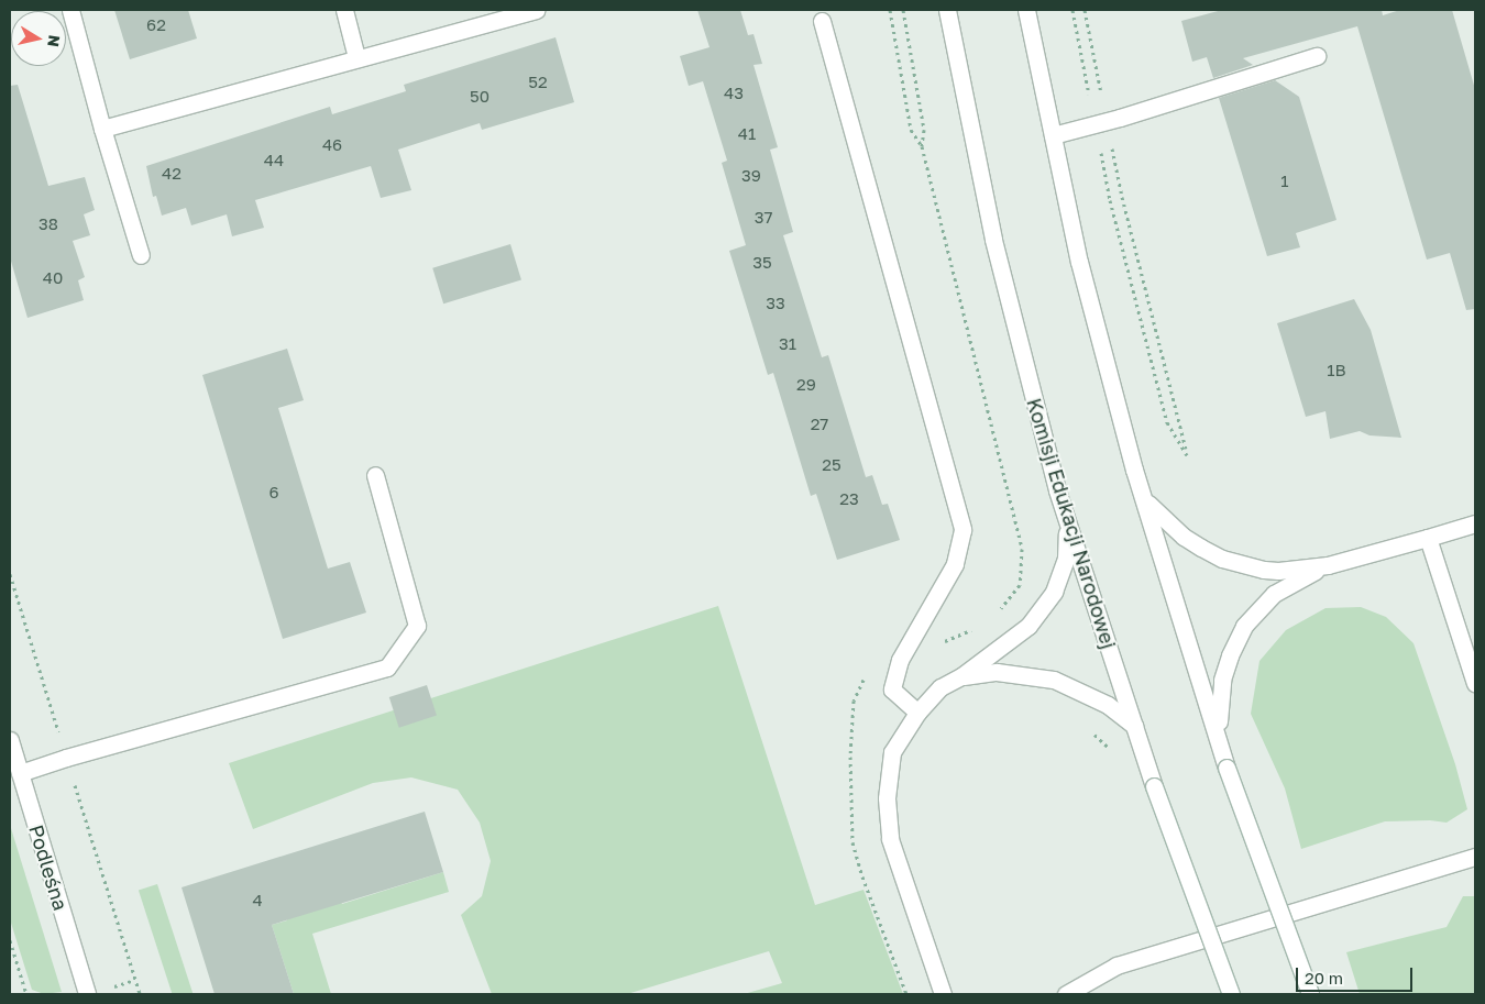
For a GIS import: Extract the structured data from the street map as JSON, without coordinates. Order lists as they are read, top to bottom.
{
  "streets": {
    "main road": ["Komisji Edukacji Narodowej", "Podleśna"]
  },
  "house_numbers": [
    "62",
    "52",
    "43",
    "50",
    "41",
    "46",
    "44",
    "42",
    "39",
    "1",
    "37",
    "38",
    "35",
    "40",
    "33",
    "31",
    "1B",
    "29",
    "27",
    "25",
    "6",
    "23",
    "4"
  ],
  "scale_bar": "20 m",
  "north": "right"
}
